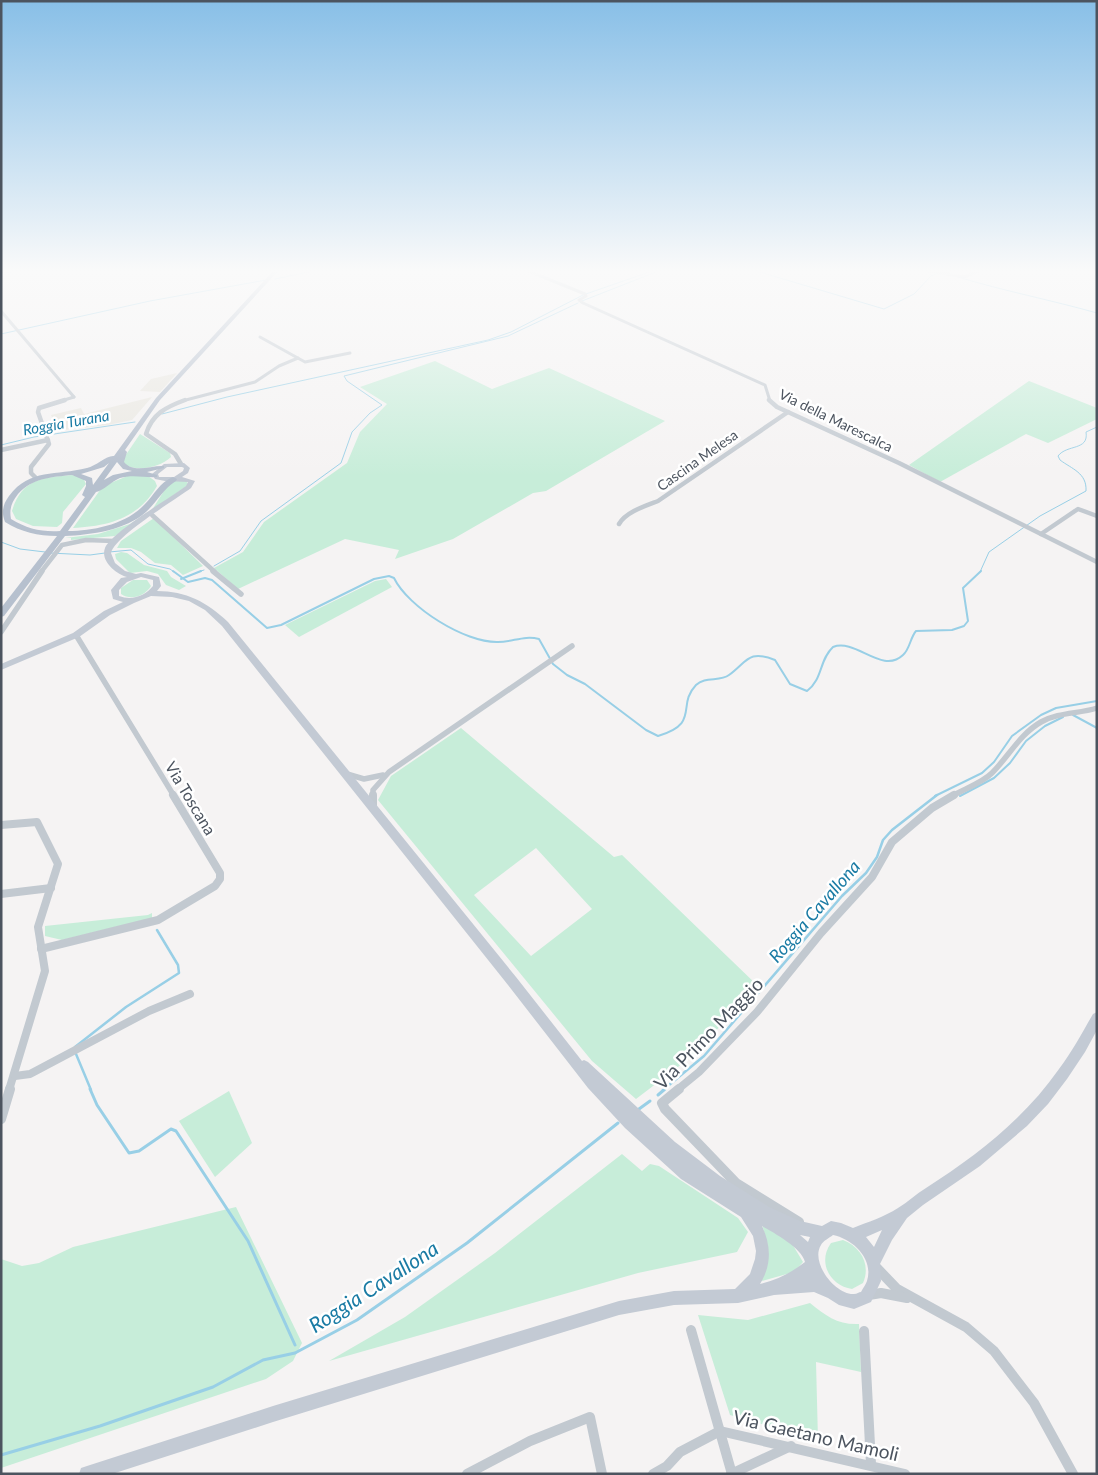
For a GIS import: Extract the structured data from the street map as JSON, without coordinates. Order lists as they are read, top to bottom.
{
  "streets": {
    "street": [
      "Via della Marescalca",
      "Cascina Melesa",
      "Via Toscana",
      "Via Primo Maggio",
      "Via Gaetano Mamoli"
    ]
  },
  "crossings": [
    ["Via della Marescalca", "Cascina Melesa"]
  ],
  "water": ["Roggia Turana", "Roggia Cavallona"]
}
